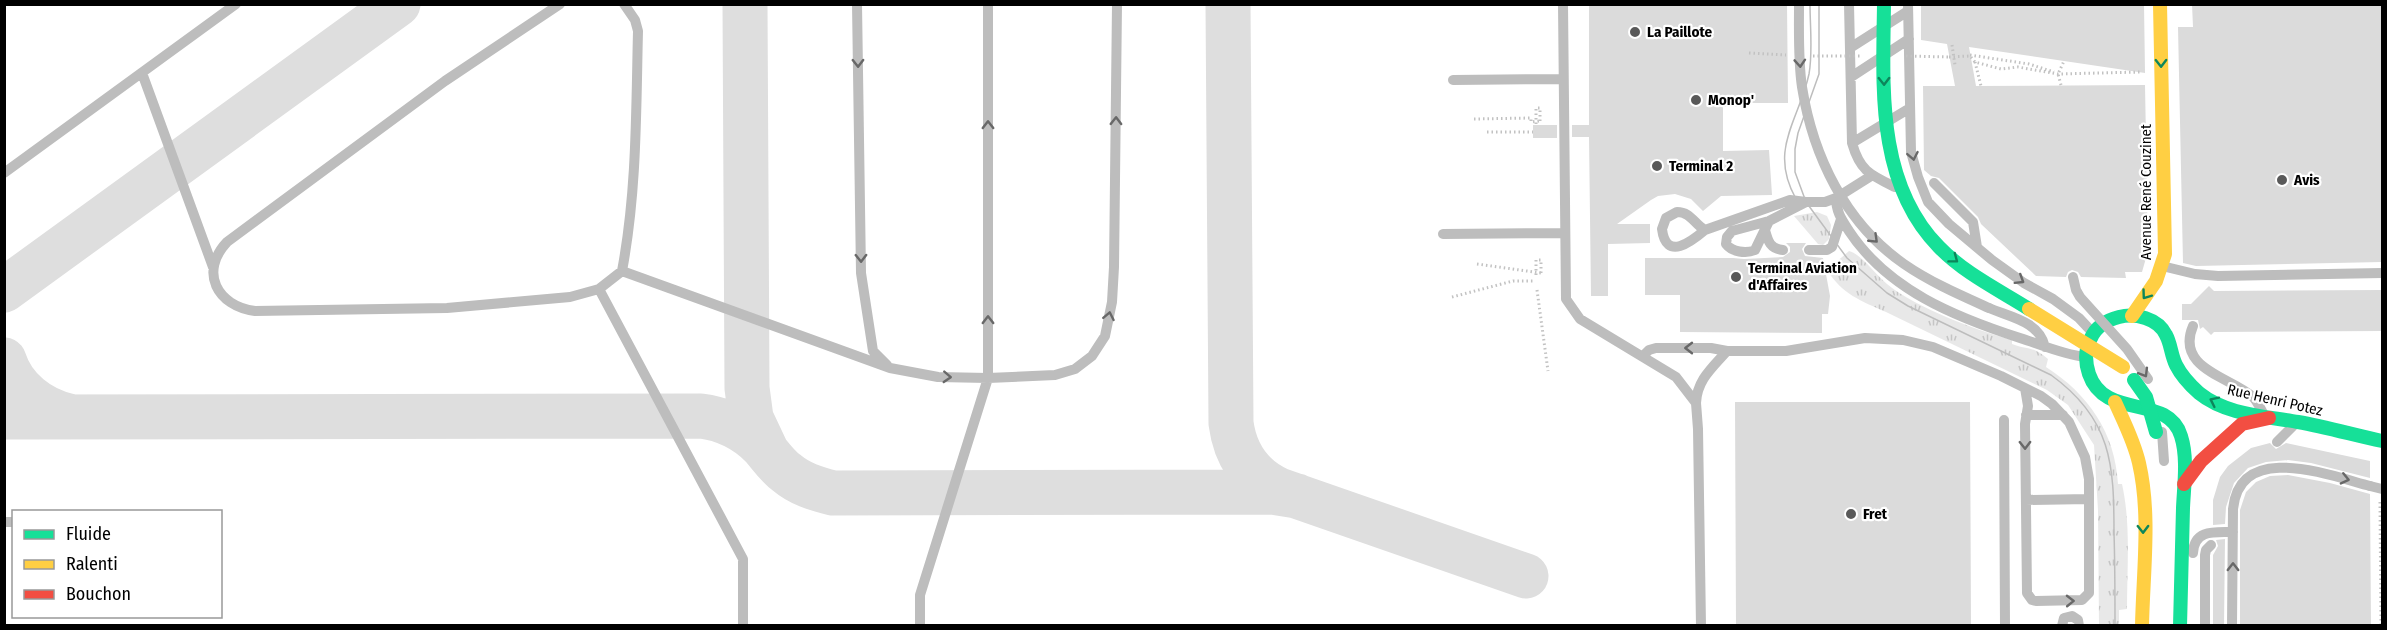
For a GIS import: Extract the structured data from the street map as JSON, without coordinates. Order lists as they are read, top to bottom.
{
  "streets": {
    "street": ["Avenue René Couzinet", "Rue Henri Potez"]
  },
  "crossings": [
    ["Avenue René Couzinet", "Rue Henri Potez"]
  ],
  "one_way": ["Avenue René Couzinet", "Rue Henri Potez"],
  "places": [
    "La Paillote",
    "Monop'",
    "Terminal 2",
    "Avis",
    "Terminal Aviation d'Affaires",
    "Fret"
  ],
  "legend": ["Fluide", "Ralenti", "Bouchon"]
}
